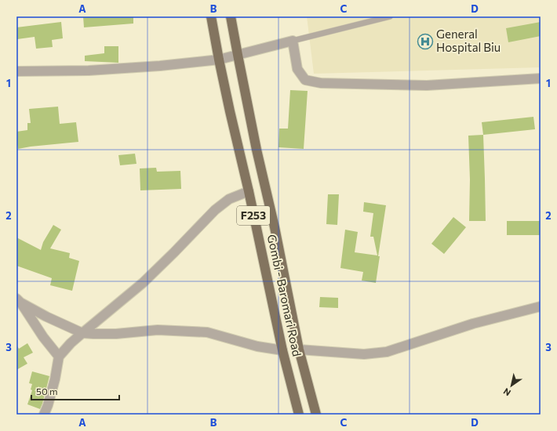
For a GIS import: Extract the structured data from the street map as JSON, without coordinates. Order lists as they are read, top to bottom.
{
  "streets": {
    "main road": ["F253", "Gombi - Baromari Road"]
  },
  "places": {
    "hospital": ["General Hospital Biu"]
  },
  "scale_bar": "50 m",
  "north": "bottom left",
  "grid": {
    "columns": [
      "A",
      "B",
      "C",
      "D"
    ],
    "rows": ["1", "2", "3"]
  }
}
